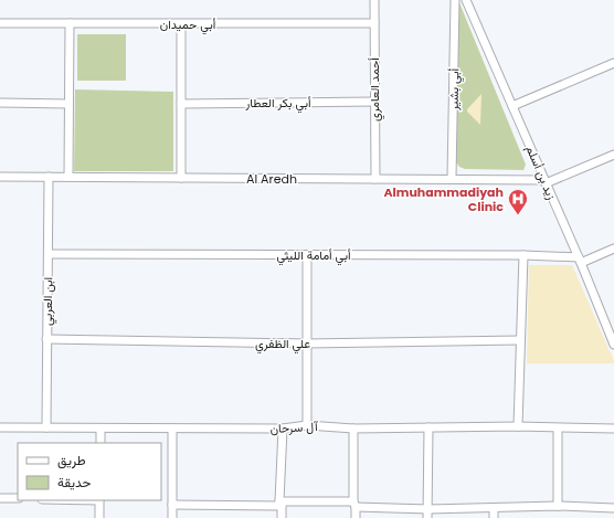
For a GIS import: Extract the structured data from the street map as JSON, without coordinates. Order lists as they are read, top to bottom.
{
  "streets": {
    "street": [
      "أبي حميدان",
      "أحمد العامري",
      "أبي بشير",
      "أبي بكر العطار",
      "زيد بن أسلم",
      "Al Aredh",
      "أبي أمامة الليثي",
      "ابن العربي",
      "علي الظفري",
      "آل سرحان"
    ]
  },
  "crossings": [
    ["أبي حميدان", "أحمد العامري"],
    ["أحمد العامري", "أبي بكر العطار"],
    ["أحمد العامري", "Al Aredh"],
    ["أبي بشير", "Al Aredh"],
    ["زيد بن أسلم", "Al Aredh"],
    ["زيد بن أسلم", "أبي أمامة الليثي"],
    ["Al Aredh", "ابن العربي"],
    ["أبي أمامة الليثي", "ابن العربي"],
    ["ابن العربي", "علي الظفري"],
    ["ابن العربي", "آل سرحان"]
  ],
  "places": {
    "hospital": ["Almuhammadiyah Clinic"]
  },
  "legend": ["طريق", "حديقة"]
}
